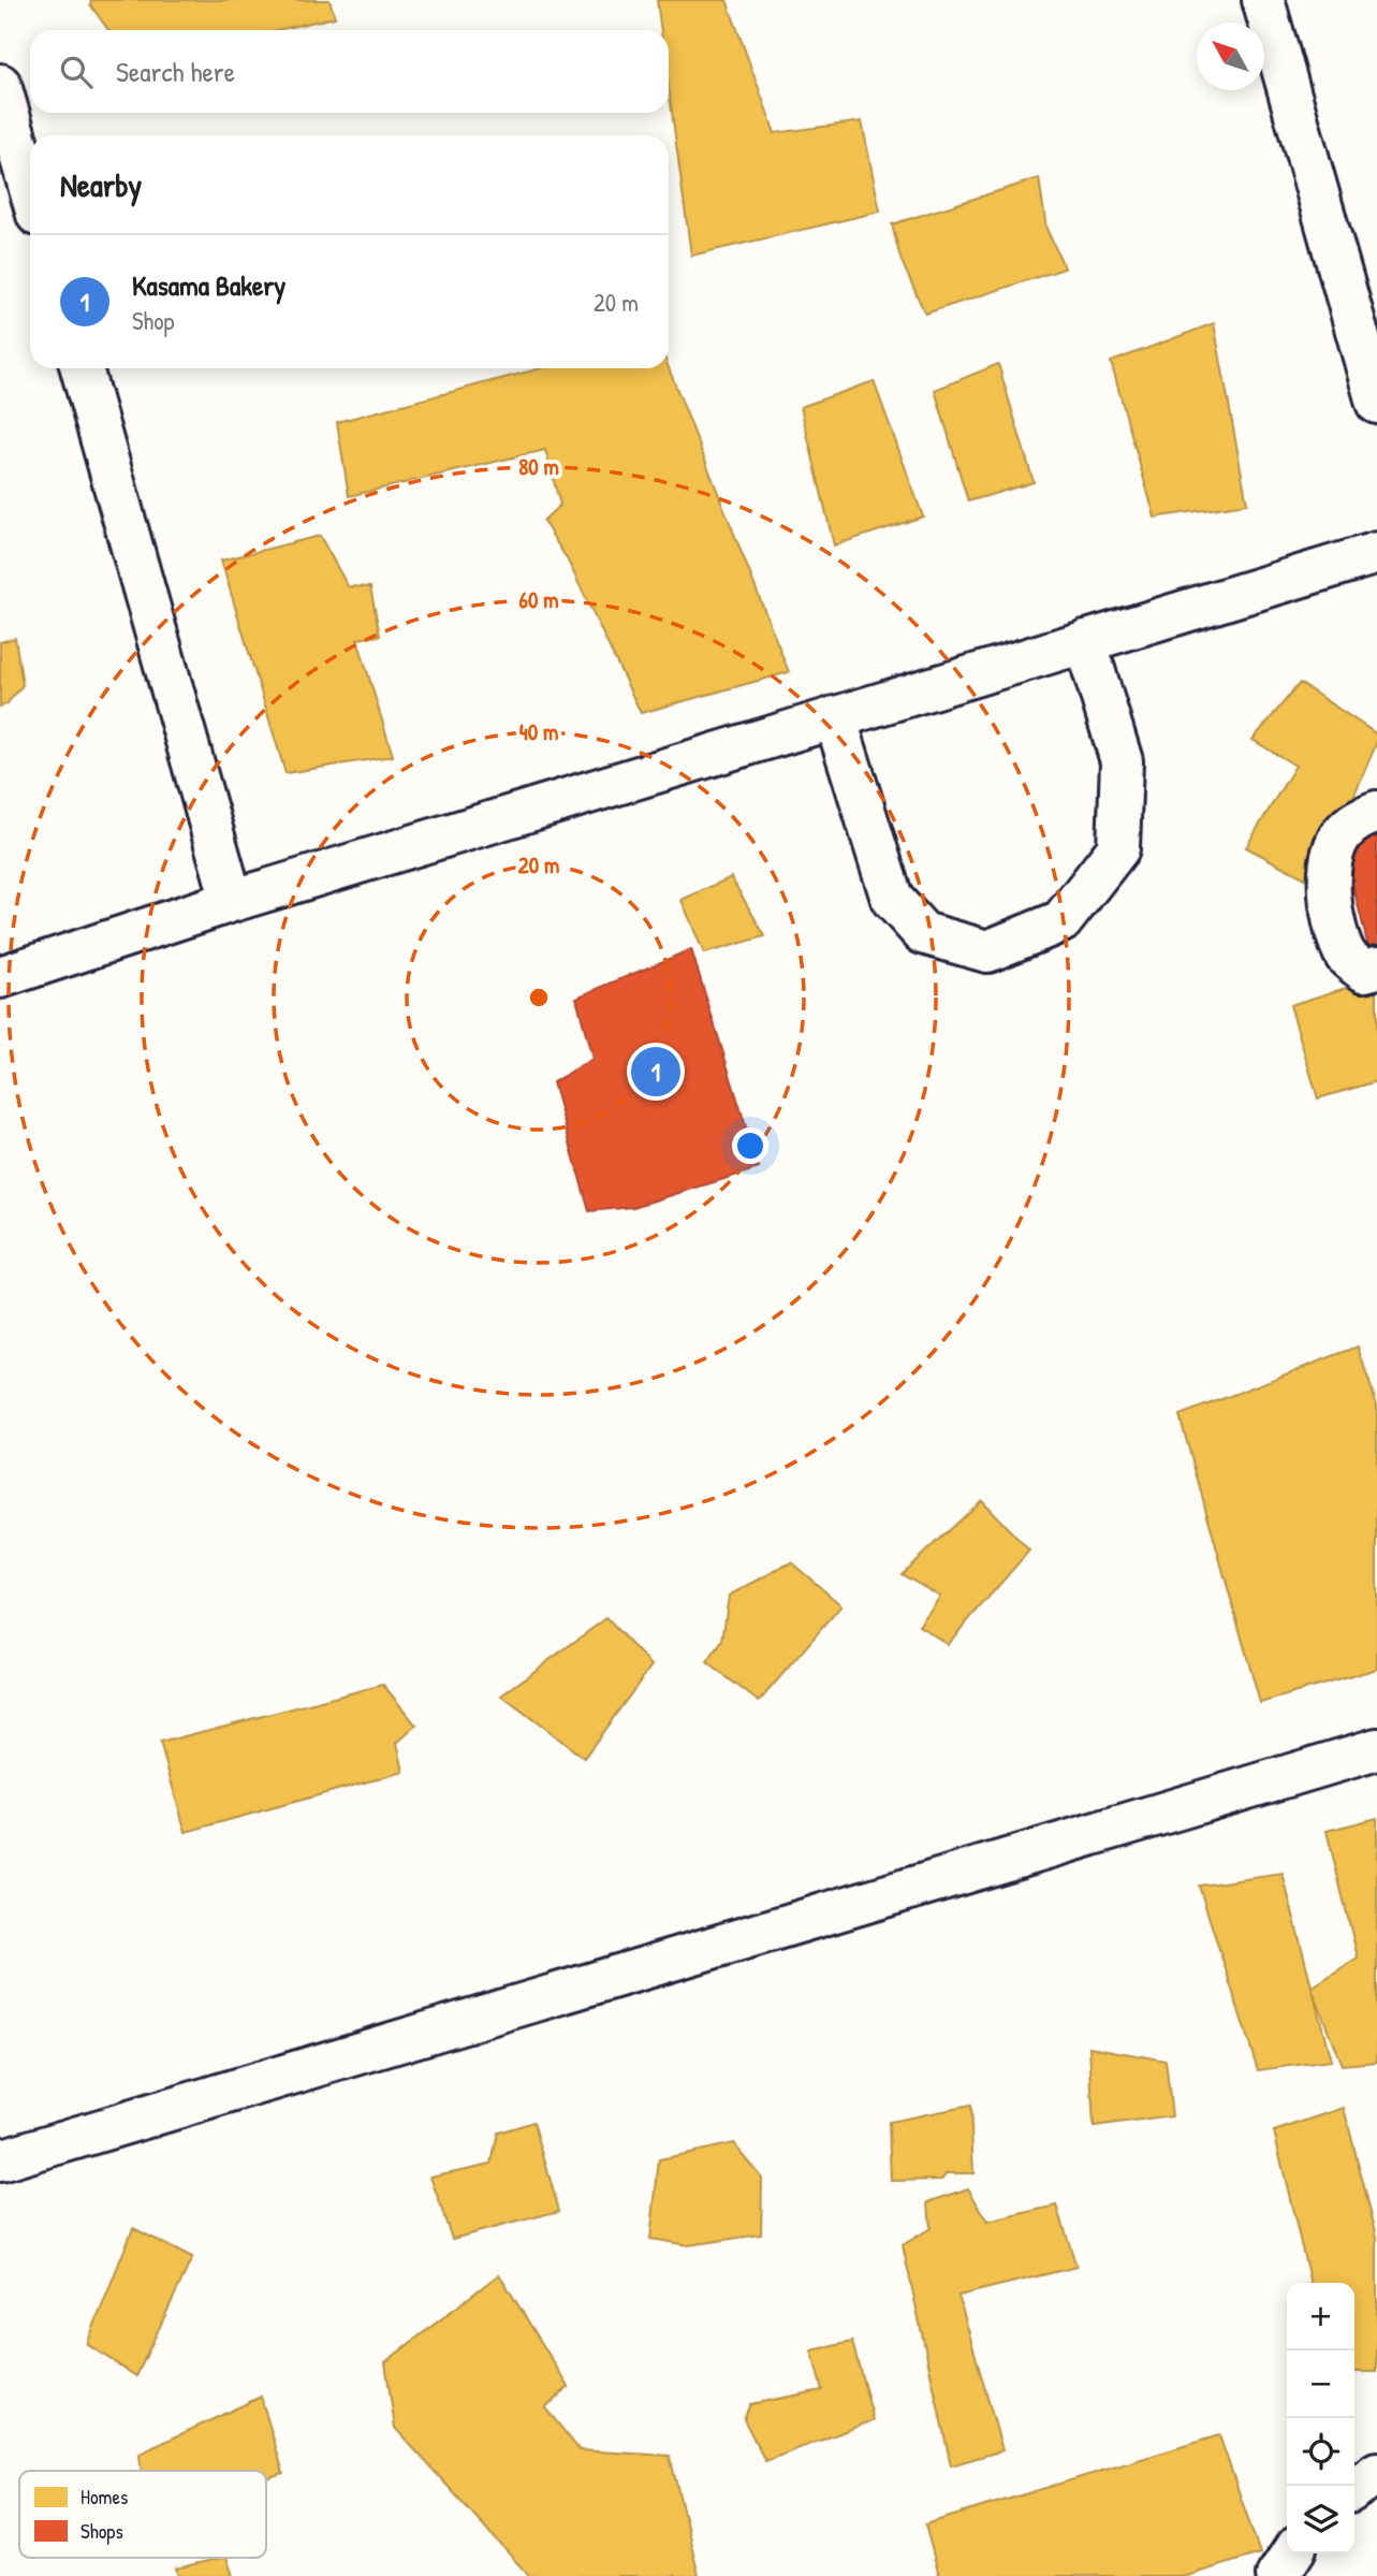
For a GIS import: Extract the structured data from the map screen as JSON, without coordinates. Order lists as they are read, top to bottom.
{
  "legend": ["Homes", "Shops"],
  "north": "top left",
  "page": {
    "search": "Search here",
    "heading": "Nearby",
    "list": [
      {
        "mark": "1",
        "name": "Kasama Bakery",
        "note": "Shop",
        "value": "20 m"
      }
    ],
    "pins": "1",
    "map_buttons": ["+", "−"]
  },
  "rings": [
    "80 m",
    "60 m",
    "40 m",
    "20 m"
  ]
}
